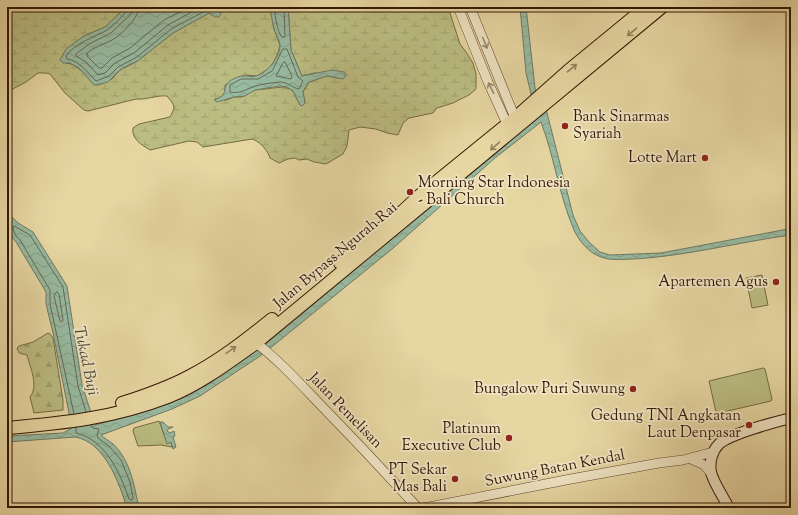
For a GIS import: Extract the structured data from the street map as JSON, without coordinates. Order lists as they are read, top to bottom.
{
  "streets": {
    "highway": ["Jalan Bypass Ngurah Rai"],
    "street": ["Jalan Pemelisan", "Suwung Batan Kendal"]
  },
  "crossings": [
    ["Jalan Bypass Ngurah Rai", "Jalan Pemelisan"]
  ],
  "water": ["Tukad Buji"],
  "places": [
    "Bank Sinarmas Syariah",
    "Lotte Mart",
    "Morning Star Indonesia - Bali Church",
    "Apartemen Agus",
    "Bungalow Puri Suwung",
    "Gedung TNI Angkatan Laut Denpasar",
    "Platinum Executive Club",
    "PT Sekar Mas Bali"
  ]
}
